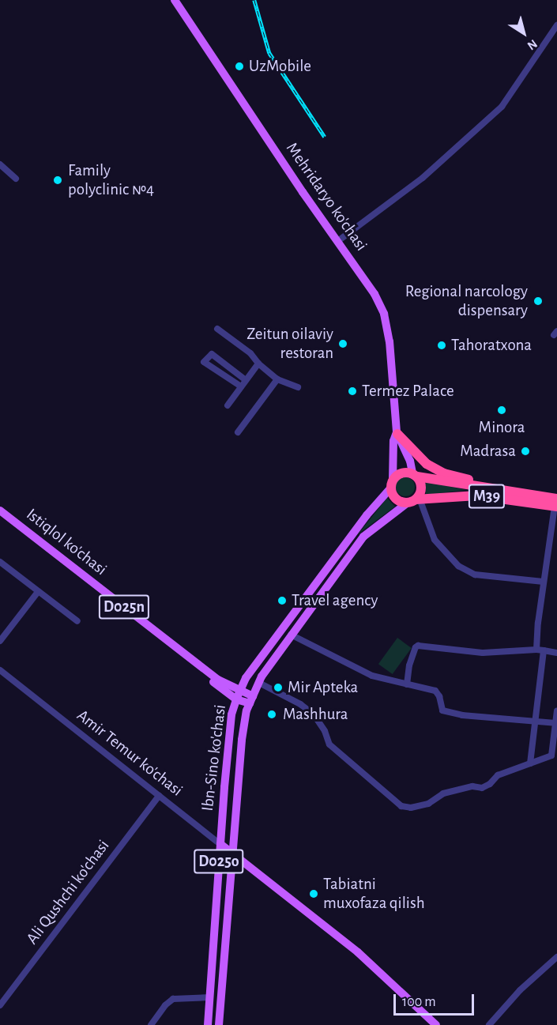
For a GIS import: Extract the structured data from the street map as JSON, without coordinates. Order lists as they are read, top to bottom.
{
  "streets": {
    "highway": ["M39"],
    "main road": [
      "Мehridaryo ko'chasi",
      "Istiqlol ko'chasi",
      "D025n",
      "Amir Temur ko'chasi",
      "Ibn-Sino ko'chasi",
      "D025o"
    ],
    "street": ["Ali Qushchi ko'chasi"]
  },
  "crossings": [
    ["M39", "Ibn-Sino ko'chasi"],
    ["Istiqlol ko'chasi", "Ibn-Sino ko'chasi"],
    ["Amir Temur ko'chasi", "Ibn-Sino ko'chasi"],
    ["Amir Temur ko'chasi", "Ali Qushchi ko'chasi"]
  ],
  "places": [
    "UzMobile",
    "Family polyclinic №4",
    "Regional narcology dispensary",
    "Zeitun oilaviy restoran",
    "Tahoratxona",
    "Termez Palace",
    "Minora",
    "Madrasa",
    "Travel agency",
    "Mir Apteka",
    "Mashhura",
    "Tabiatni muxofaza qilish"
  ],
  "scale_bar": "100 m",
  "north": "bottom right"
}
